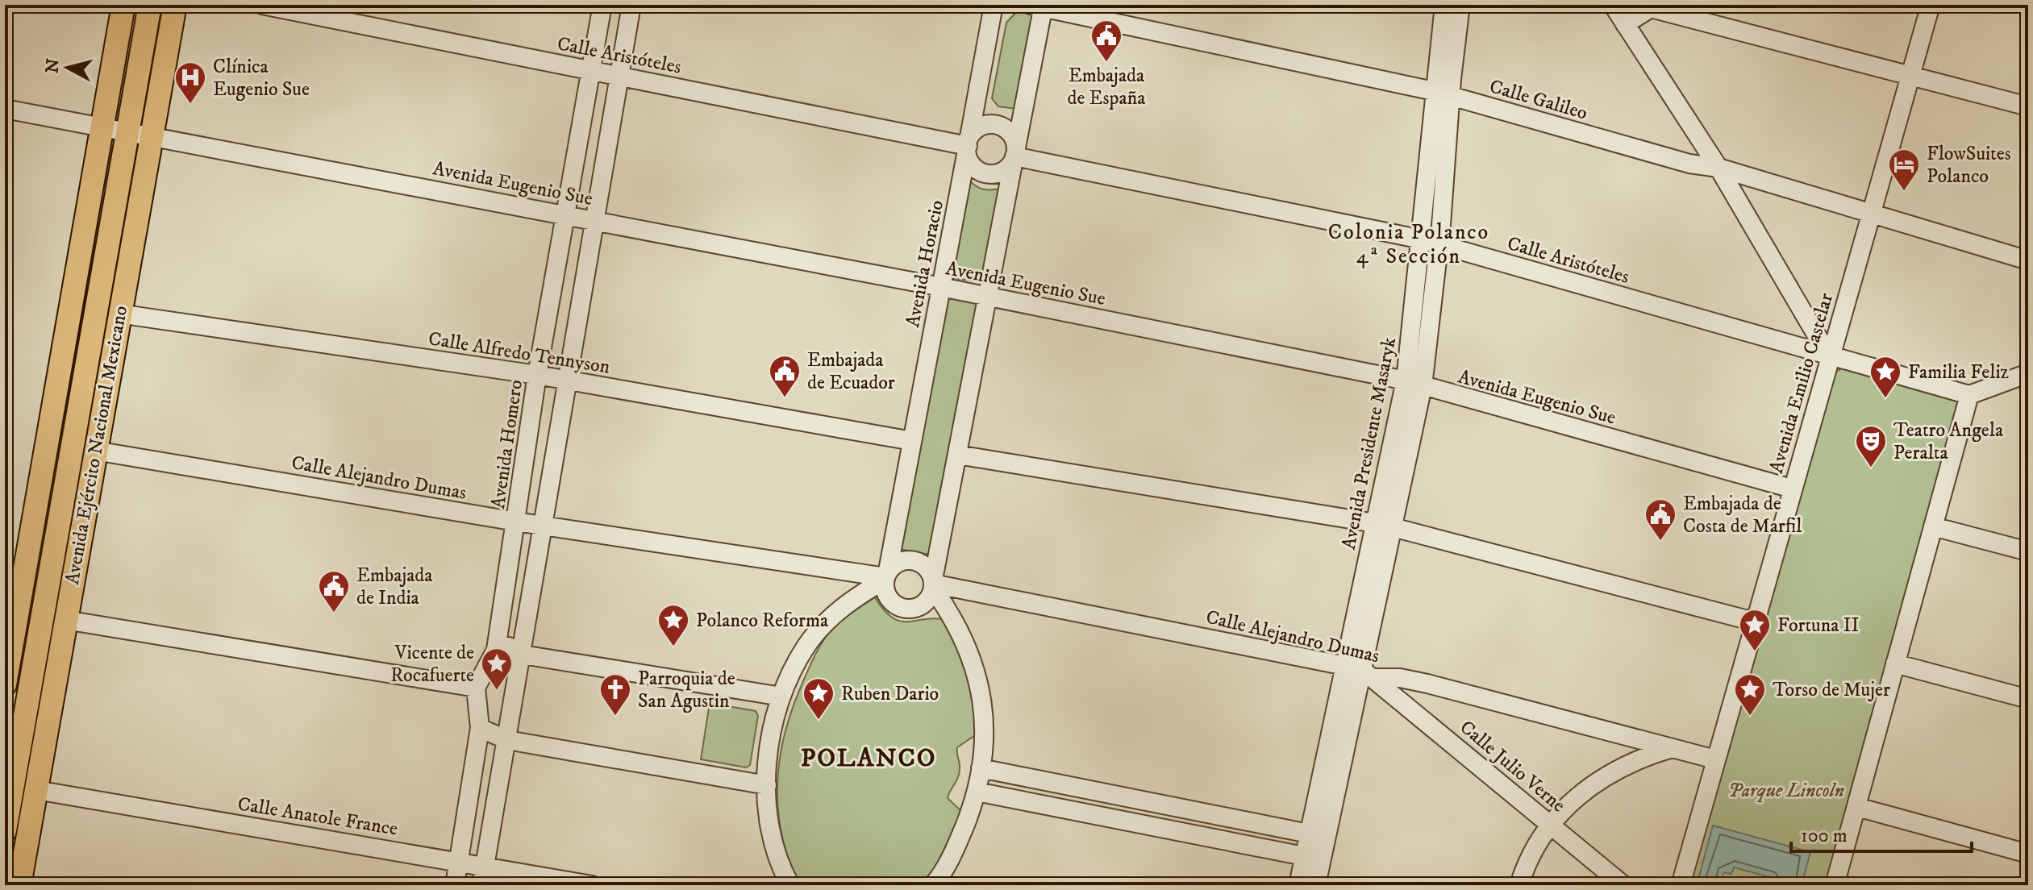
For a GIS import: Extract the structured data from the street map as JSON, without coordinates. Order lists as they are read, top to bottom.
{
  "streets": {
    "main road": ["Avenida Ejército Nacional Mexicano"],
    "street": [
      "Calle Aristóteles",
      "Calle Galileo",
      "Avenida Eugenio Sue",
      "Avenida Horacio",
      "Calle Alfredo Tennyson",
      "Avenida Emilio Castelar",
      "Avenida Presidente Masaryk",
      "Avenida Homero",
      "Calle Alejandro Dumas",
      "Calle Julio Verne",
      "Calle Anatole France"
    ]
  },
  "crossings": [
    ["Calle Aristóteles", "Avenida Horacio"],
    ["Calle Aristóteles", "Avenida Emilio Castelar"],
    ["Calle Aristóteles", "Avenida Presidente Masaryk"],
    ["Calle Aristóteles", "Avenida Homero"],
    ["Calle Galileo", "Avenida Emilio Castelar"],
    ["Calle Galileo", "Avenida Presidente Masaryk"],
    ["Avenida Eugenio Sue", "Avenida Horacio"],
    ["Avenida Eugenio Sue", "Avenida Emilio Castelar"],
    ["Avenida Eugenio Sue", "Avenida Presidente Masaryk"],
    ["Avenida Eugenio Sue", "Avenida Homero"],
    ["Avenida Eugenio Sue", "Avenida Ejército Nacional Mexicano"],
    ["Avenida Horacio", "Calle Alfredo Tennyson"],
    ["Avenida Horacio", "Calle Alejandro Dumas"],
    ["Calle Alfredo Tennyson", "Avenida Homero"],
    ["Calle Alfredo Tennyson", "Avenida Ejército Nacional Mexicano"],
    ["Avenida Emilio Castelar", "Calle Alejandro Dumas"],
    ["Avenida Presidente Masaryk", "Calle Alejandro Dumas"],
    ["Avenida Presidente Masaryk", "Calle Julio Verne"],
    ["Avenida Homero", "Calle Alejandro Dumas"],
    ["Avenida Ejército Nacional Mexicano", "Calle Alejandro Dumas"],
    ["Avenida Ejército Nacional Mexicano", "Calle Anatole France"],
    ["Calle Alejandro Dumas", "Calle Julio Verne"]
  ],
  "districts": ["Colonia Polanco 4ª Sección", "POLANCO"],
  "parks": ["Parque Lincoln"],
  "places": {
    "public building": [
      "Embajada de España",
      "Embajada de Ecuador",
      "Embajada de Costa de Marfil",
      "Embajada de India"
    ],
    "hospital": ["Clínica Eugenio Sue"],
    "hotel": ["FlowSuites Polanco"],
    "place": [
      "Familia Feliz",
      "Polanco Reforma",
      "Fortuna II",
      "Vicente de Rocafuerte",
      "Torso de Mujer",
      "Ruben Dario"
    ],
    "theatre": ["Teatro Angela Peralta"],
    "church": ["Parroquia de San Agustin"]
  },
  "scale_bar": "100 m",
  "north": "left"
}
